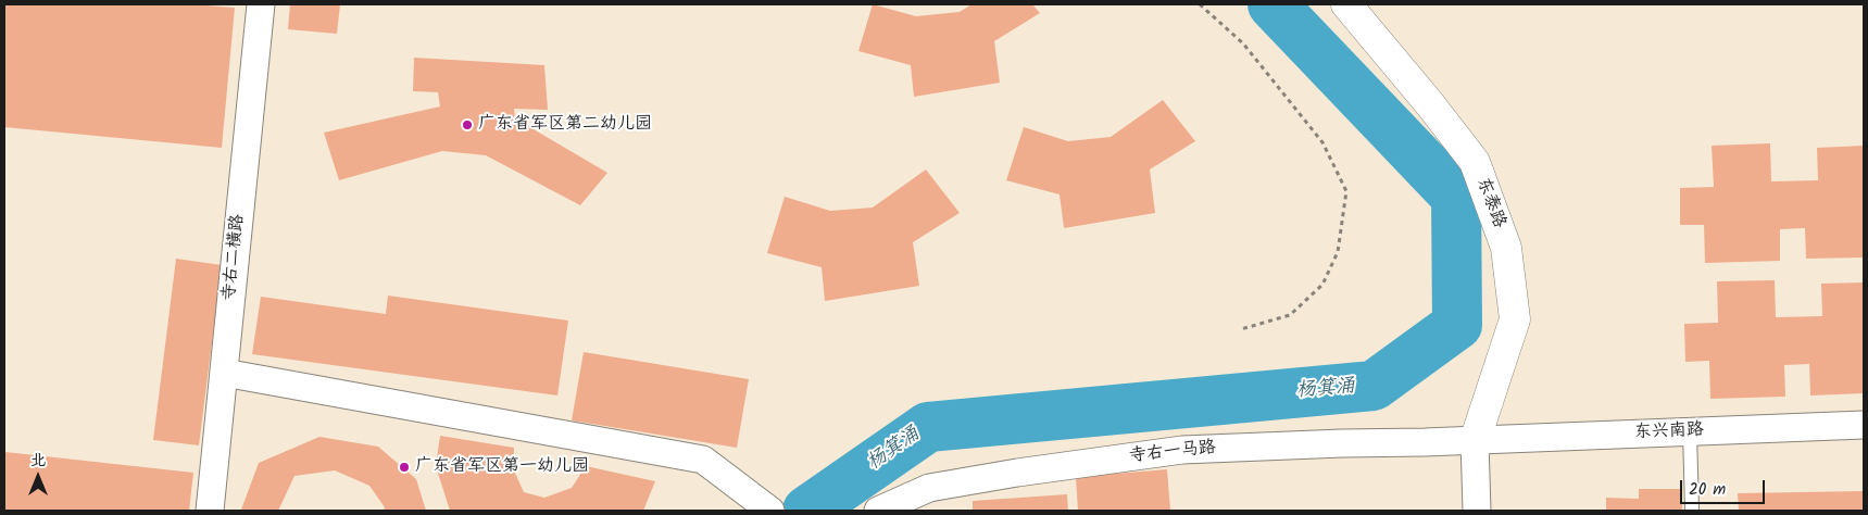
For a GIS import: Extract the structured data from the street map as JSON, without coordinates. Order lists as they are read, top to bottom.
{
  "streets": {
    "street": [
      "东泰路",
      "寺右二横路",
      "东兴南路",
      "寺右一马路"
    ]
  },
  "crossings": [
    ["东泰路", "东兴南路"],
    ["东泰路", "寺右一马路"],
    ["东兴南路", "寺右一马路"]
  ],
  "water": ["杨箕涌"],
  "places": ["广东省军区第二幼儿园", "广东省军区第一幼儿园"],
  "scale_bar": "20 m",
  "north": "top"
}
